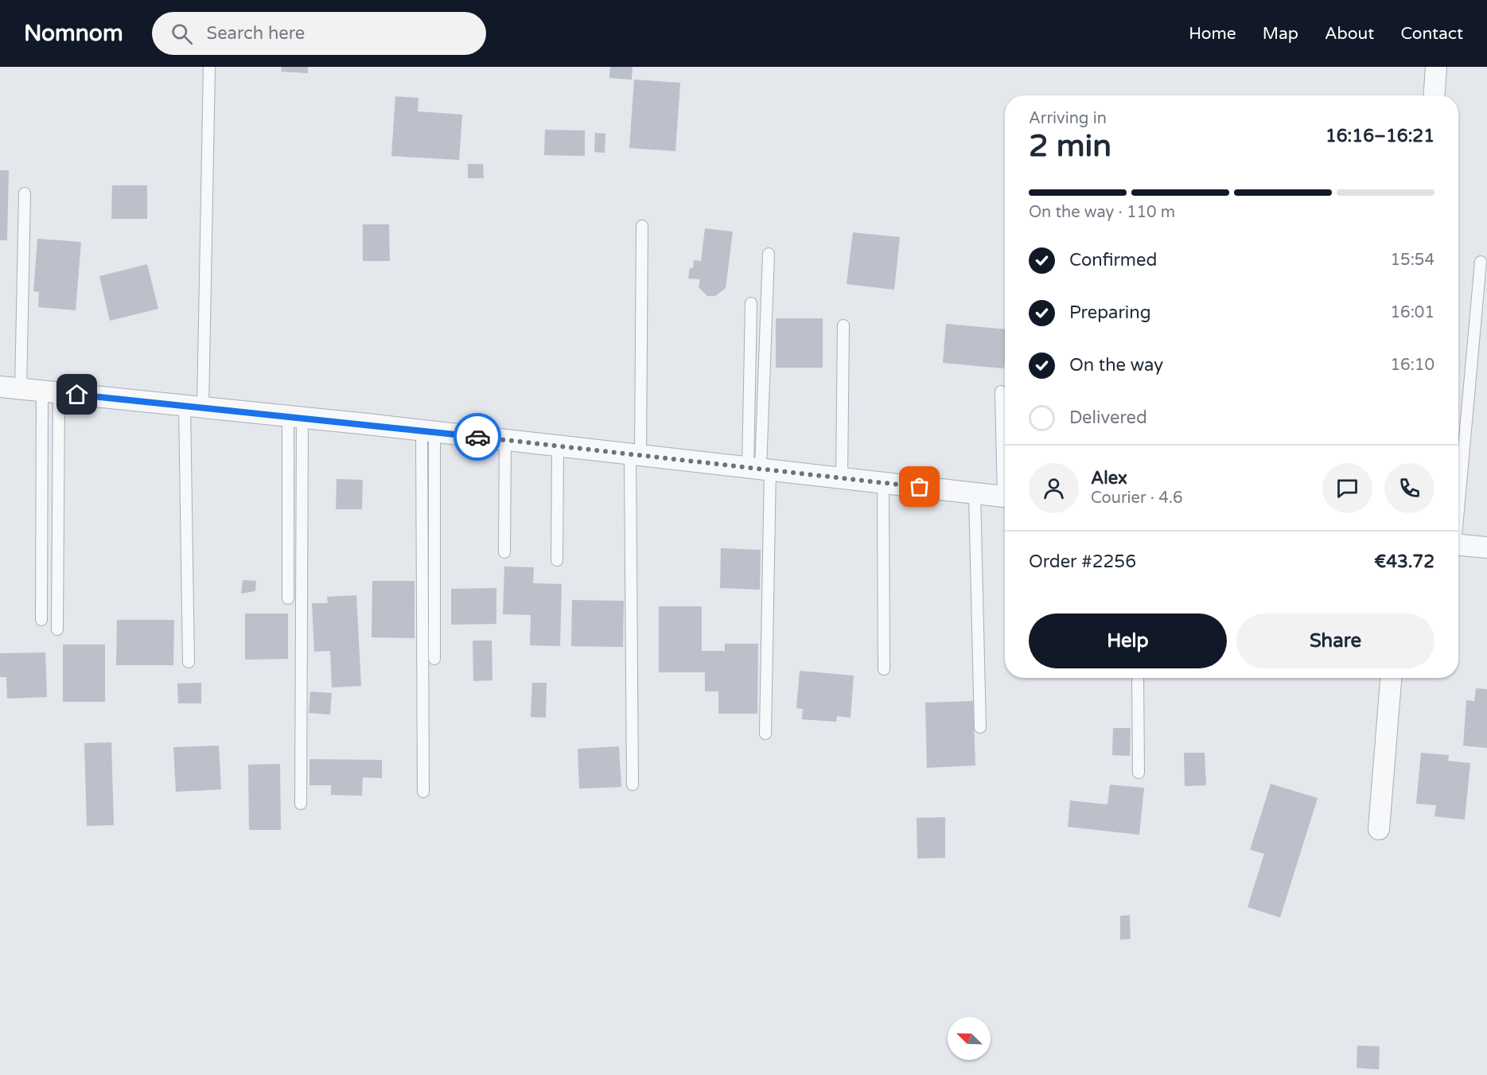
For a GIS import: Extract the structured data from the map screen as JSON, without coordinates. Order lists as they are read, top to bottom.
{
  "north": "top left",
  "page": {
    "header": "Nomnom",
    "search": "Search here",
    "nav": [
      "Home",
      "Map",
      "About",
      "Contact"
    ],
    "heading": ["2 min", "Arriving in", "16:16–16:21"],
    "panel": [
      "Alex",
      "Courier · 4.6",
      "Order #2256",
      "€43.72"
    ],
    "bar": "On the way · 110 m",
    "list": [
      ["Confirmed", "15:54"],
      ["Preparing", "16:01"],
      ["On the way", "16:10"],
      "Delivered"
    ],
    "buttons": ["Help", "Share"]
  }
}
